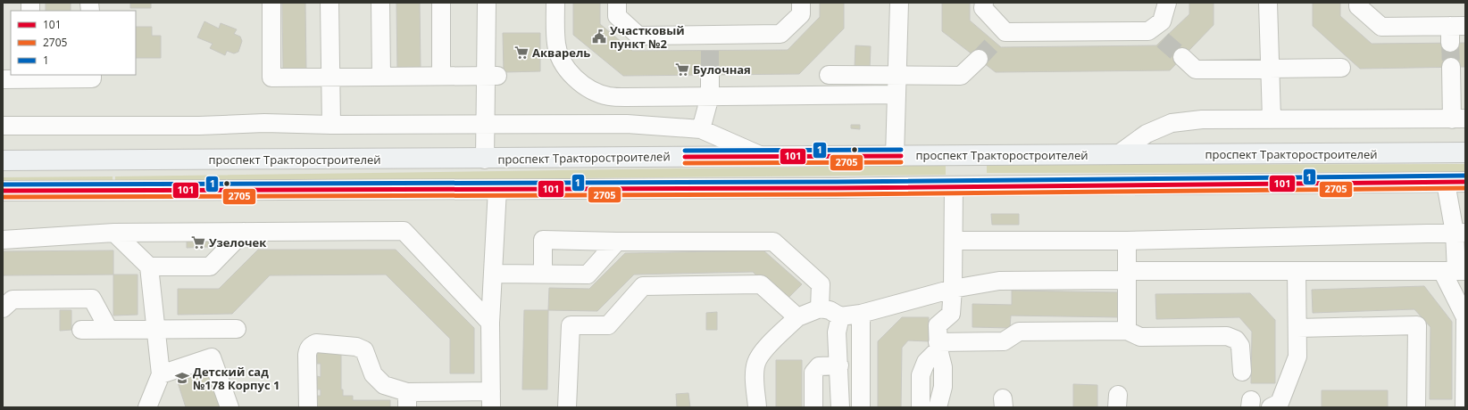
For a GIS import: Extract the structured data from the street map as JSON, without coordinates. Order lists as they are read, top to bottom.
{
  "streets": {
    "main road": ["проспект Тракторостроителей"]
  },
  "places": {
    "public building": ["Участковый пункт №2"],
    "supermarket": ["Акварель", "Булочная", "Узелочек"],
    "school or university": ["Детский сад №178 Корпус 1"]
  },
  "lines": ["transit line 1", "transit line 101", "transit line 2705"],
  "legend": ["101", "2705", "1"]
}
